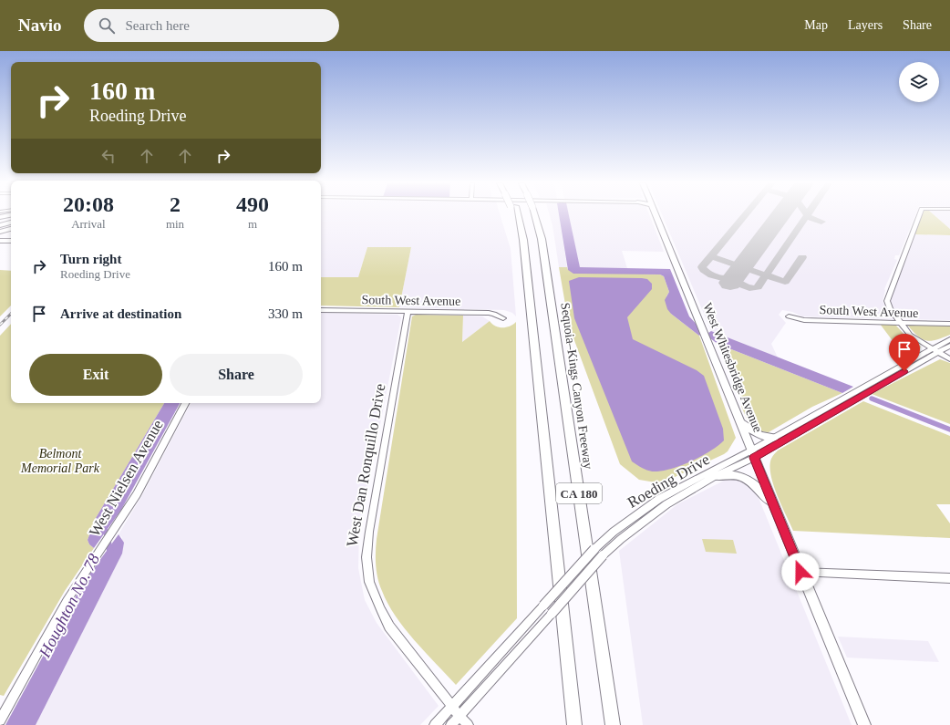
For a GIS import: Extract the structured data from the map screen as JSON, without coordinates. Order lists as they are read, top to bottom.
{
  "streets": {
    "highway": ["Sequoia–Kings Canyon Freeway", "CA 180"],
    "main road": ["West Whitesbridge Avenue"],
    "street": [
      "South West Avenue",
      "West Dan Ronquillo Drive",
      "West Nielsen Avenue",
      "Roeding Drive"
    ]
  },
  "crossings": [
    ["South West Avenue", "West Dan Ronquillo Drive"],
    ["West Whitesbridge Avenue", "Roeding Drive"],
    ["West Dan Ronquillo Drive", "Roeding Drive"]
  ],
  "water": ["Houghton No. 78"],
  "parks": ["Belmont Memorial Park"],
  "page": {
    "header": "Navio",
    "search": "Search here",
    "nav": ["Map", "Layers", "Share"],
    "turn": ["160 m", "Roeding Drive"],
    "eta": [
      "20:08",
      "Arrival",
      "2",
      "min",
      "490",
      "m"
    ],
    "list": [
      {
        "name": "Turn right",
        "note": "Roeding Drive",
        "value": "160 m"
      },
      {
        "name": "Arrive at destination",
        "value": "330 m"
      }
    ],
    "buttons": ["Exit", "Share"]
  }
}
